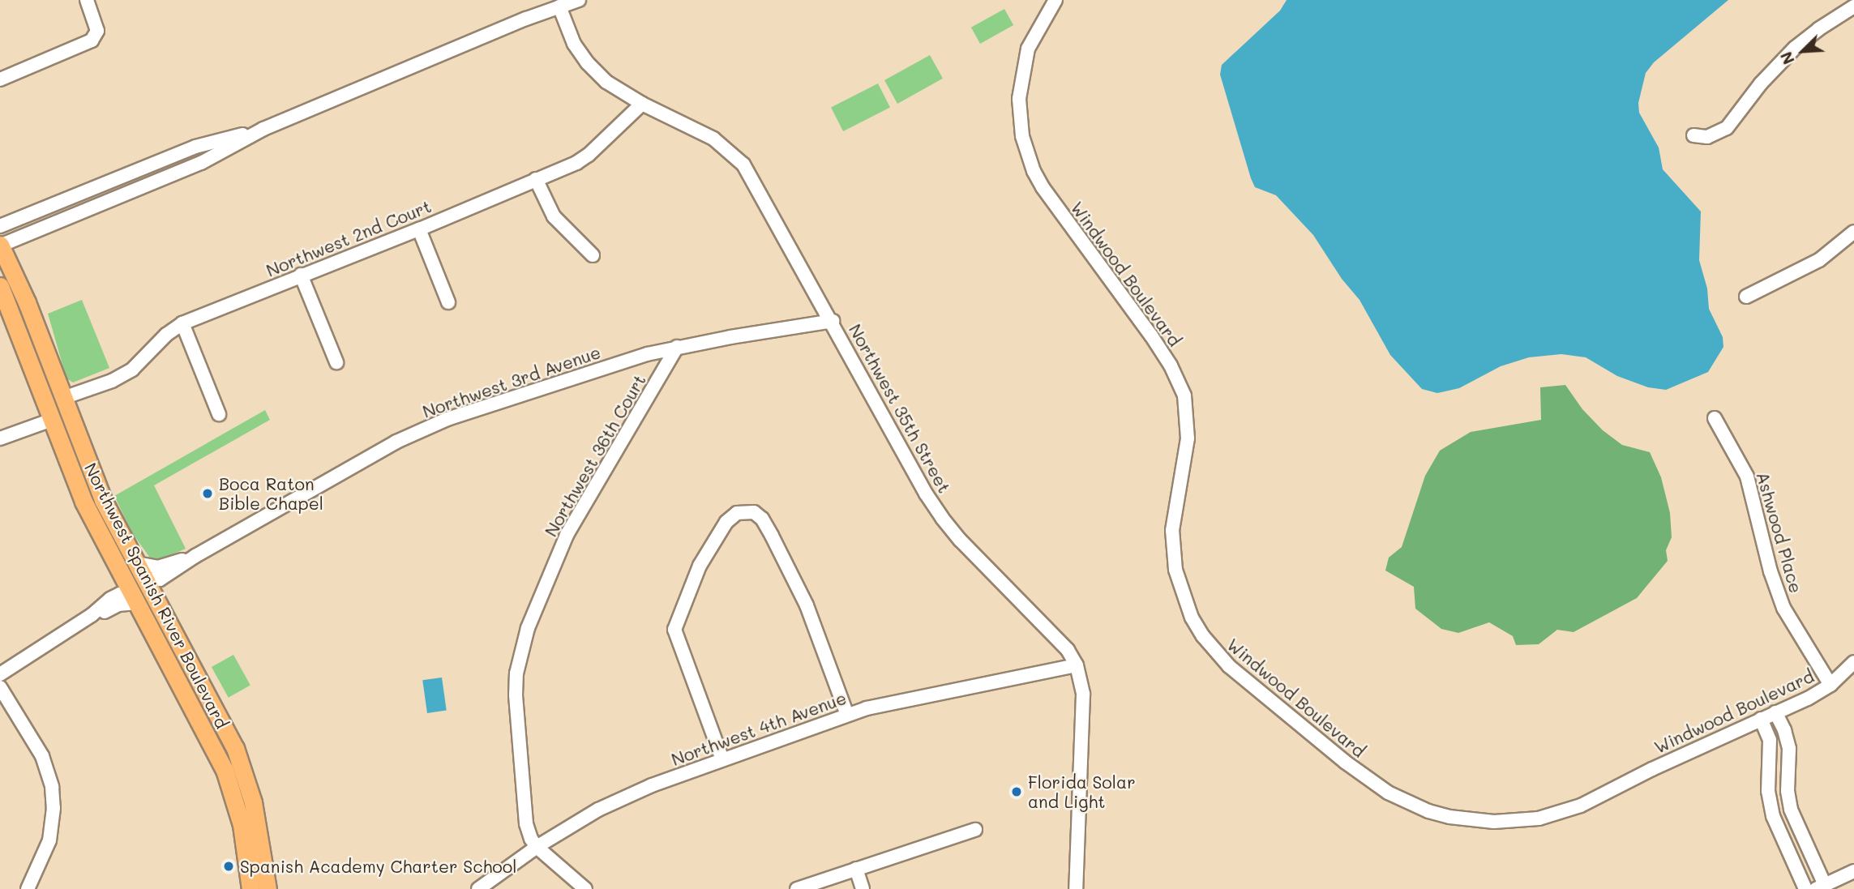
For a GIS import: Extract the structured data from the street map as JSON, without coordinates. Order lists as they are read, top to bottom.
{
  "streets": {
    "main road": ["Northwest Spanish River Boulevard"],
    "street": [
      "Northwest 2nd Court",
      "Windwood Boulevard",
      "Northwest 3rd Avenue",
      "Northwest 35th Street",
      "Northwest 36th Court",
      "Ashwood Place",
      "Northwest 4th Avenue"
    ]
  },
  "crossings": [
    ["Northwest 2nd Court", "Northwest 35th Street"],
    ["Northwest 2nd Court", "Northwest Spanish River Boulevard"],
    ["Windwood Boulevard", "Ashwood Place"],
    ["Northwest 3rd Avenue", "Northwest 35th Street"],
    ["Northwest 3rd Avenue", "Northwest 36th Court"],
    ["Northwest 3rd Avenue", "Northwest Spanish River Boulevard"],
    ["Northwest 35th Street", "Northwest 4th Avenue"],
    ["Northwest 36th Court", "Northwest 4th Avenue"]
  ],
  "places": ["Boca Raton Bible Chapel", "Florida Solar and Light", "Spanish Academy Charter School"],
  "north": "bottom left"
}
